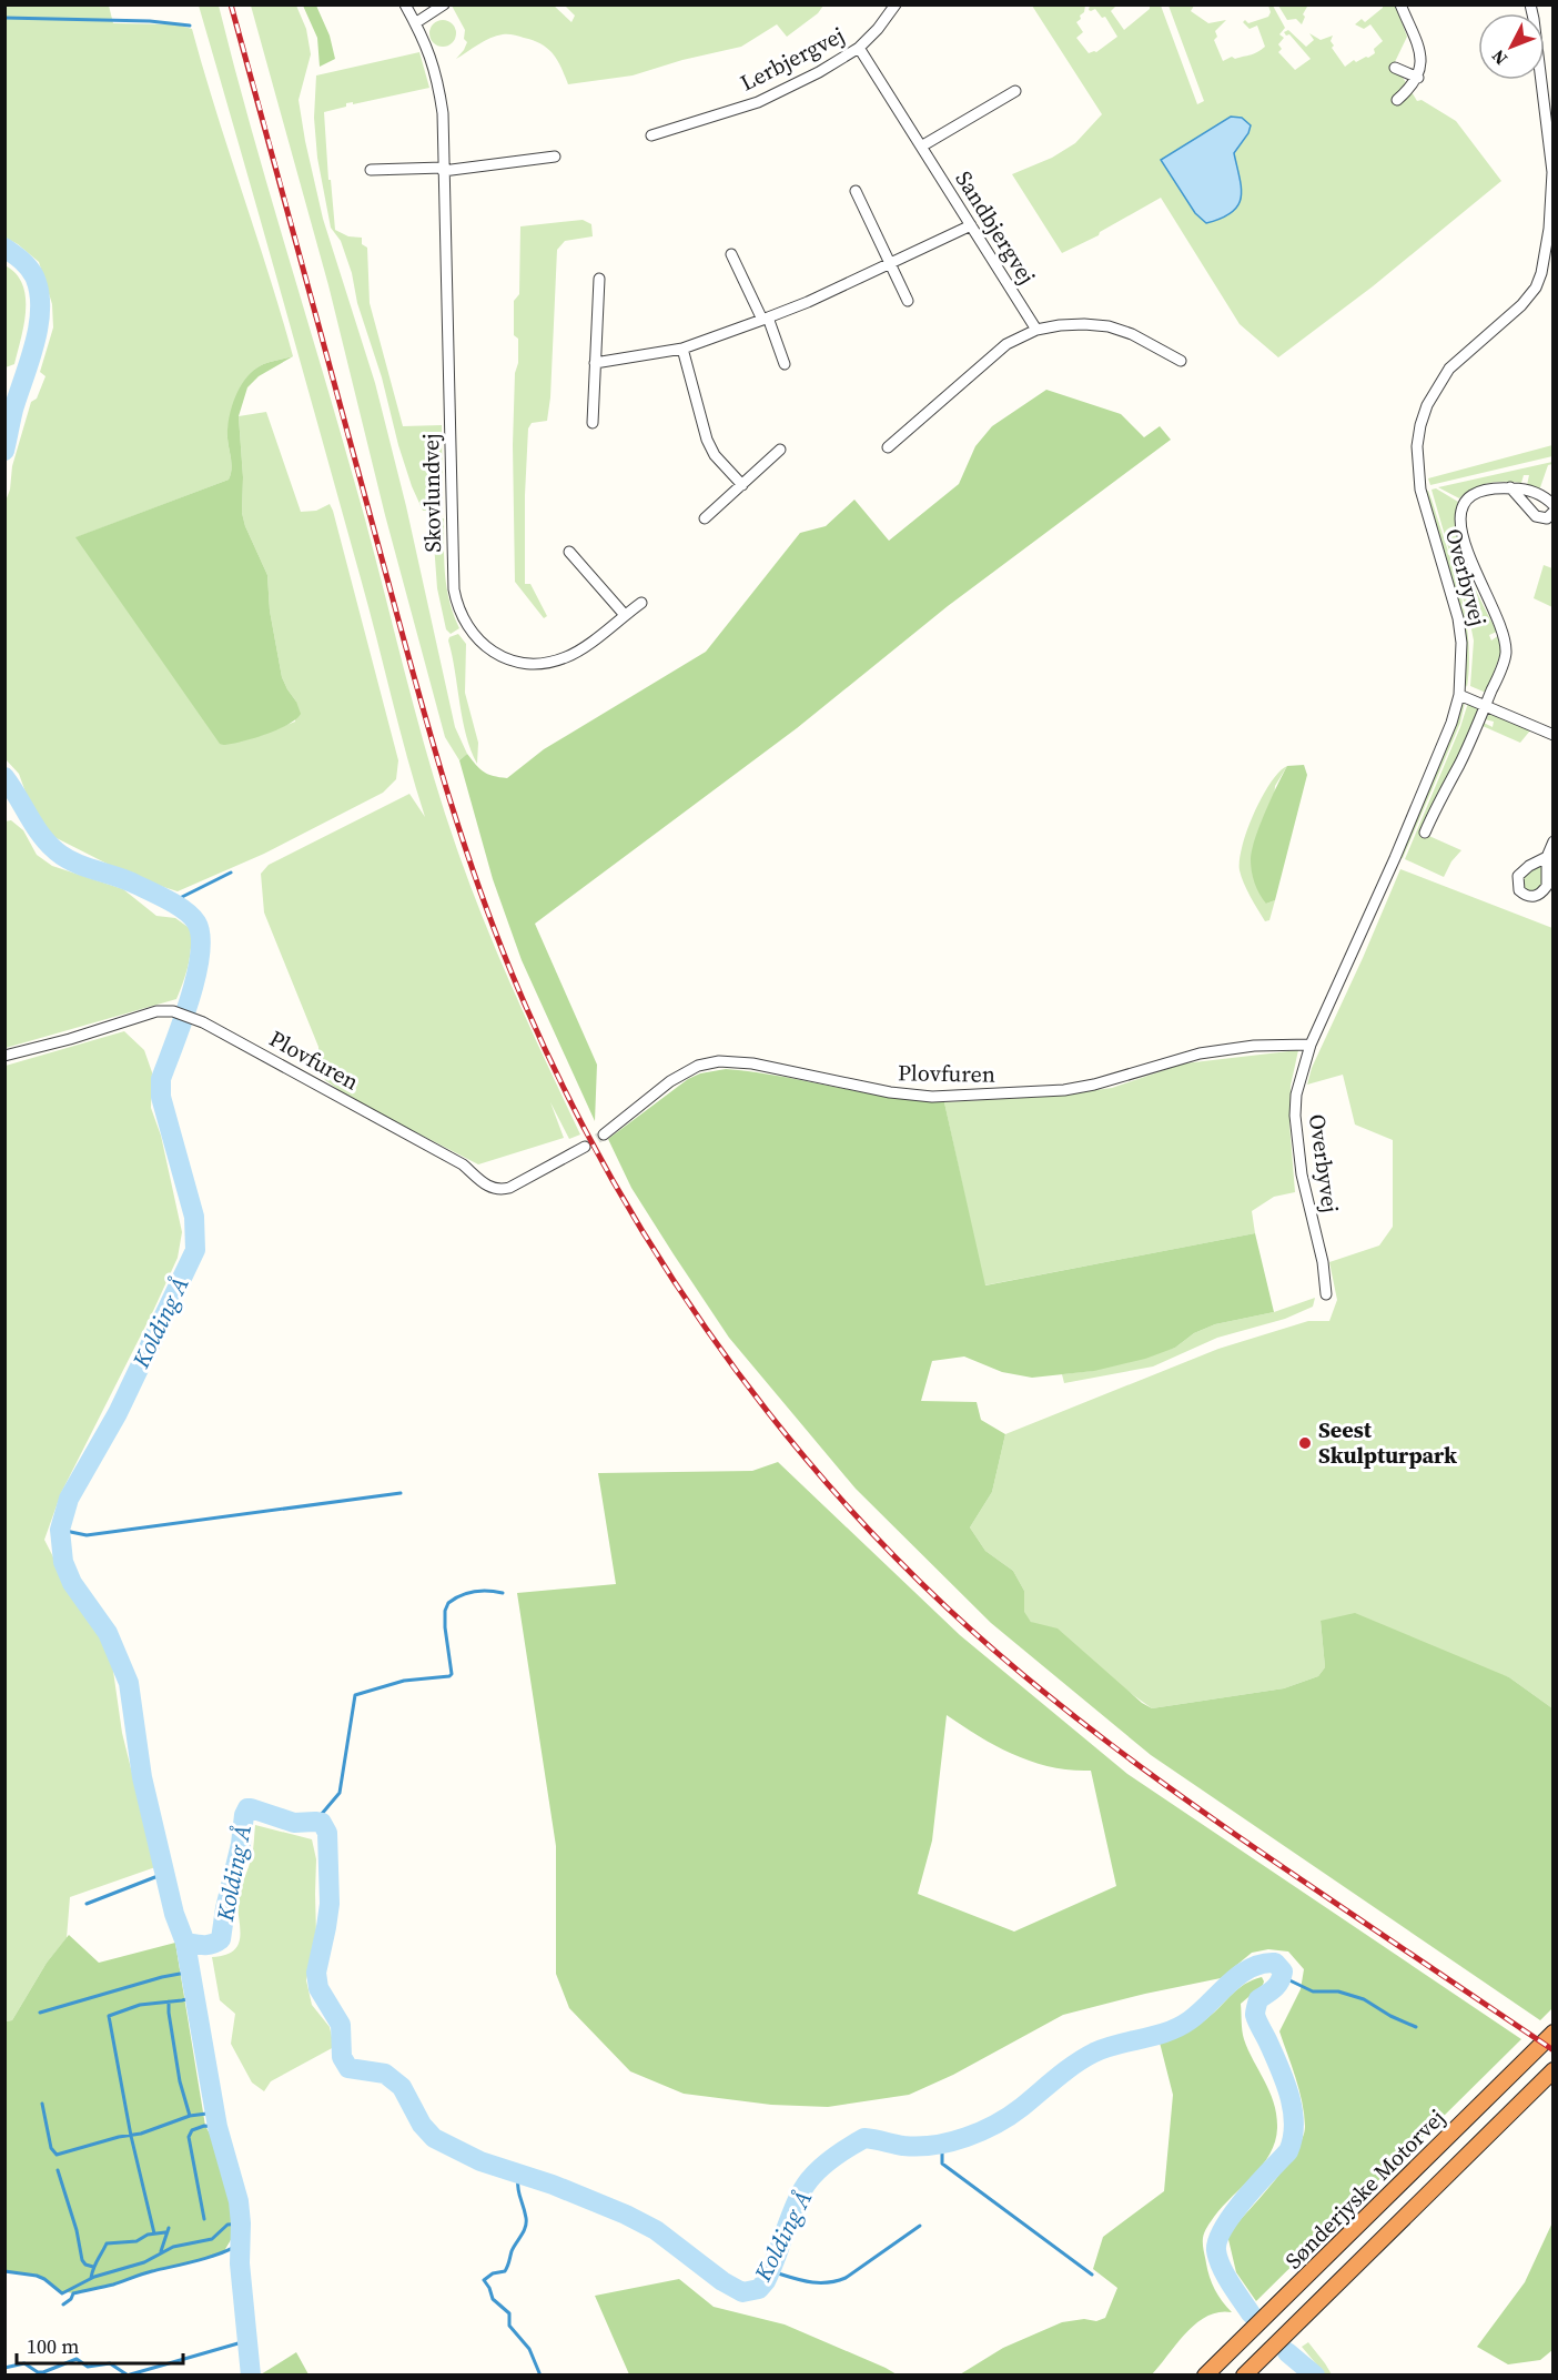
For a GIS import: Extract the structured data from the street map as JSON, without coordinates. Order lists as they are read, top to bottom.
{
  "streets": {
    "highway": ["Sønderjyske Motorvej"],
    "street": [
      "Lerbjergvej",
      "Sandbjergvej",
      "Skovlundvej",
      "Overbyvej",
      "Plovfuren"
    ]
  },
  "crossings": [
    ["Lerbjergvej", "Sandbjergvej"],
    ["Overbyvej", "Plovfuren"]
  ],
  "water": ["Kolding Å"],
  "places": ["Seest Skulpturpark"],
  "scale_bar": "100 m",
  "north": "bottom left"
}
